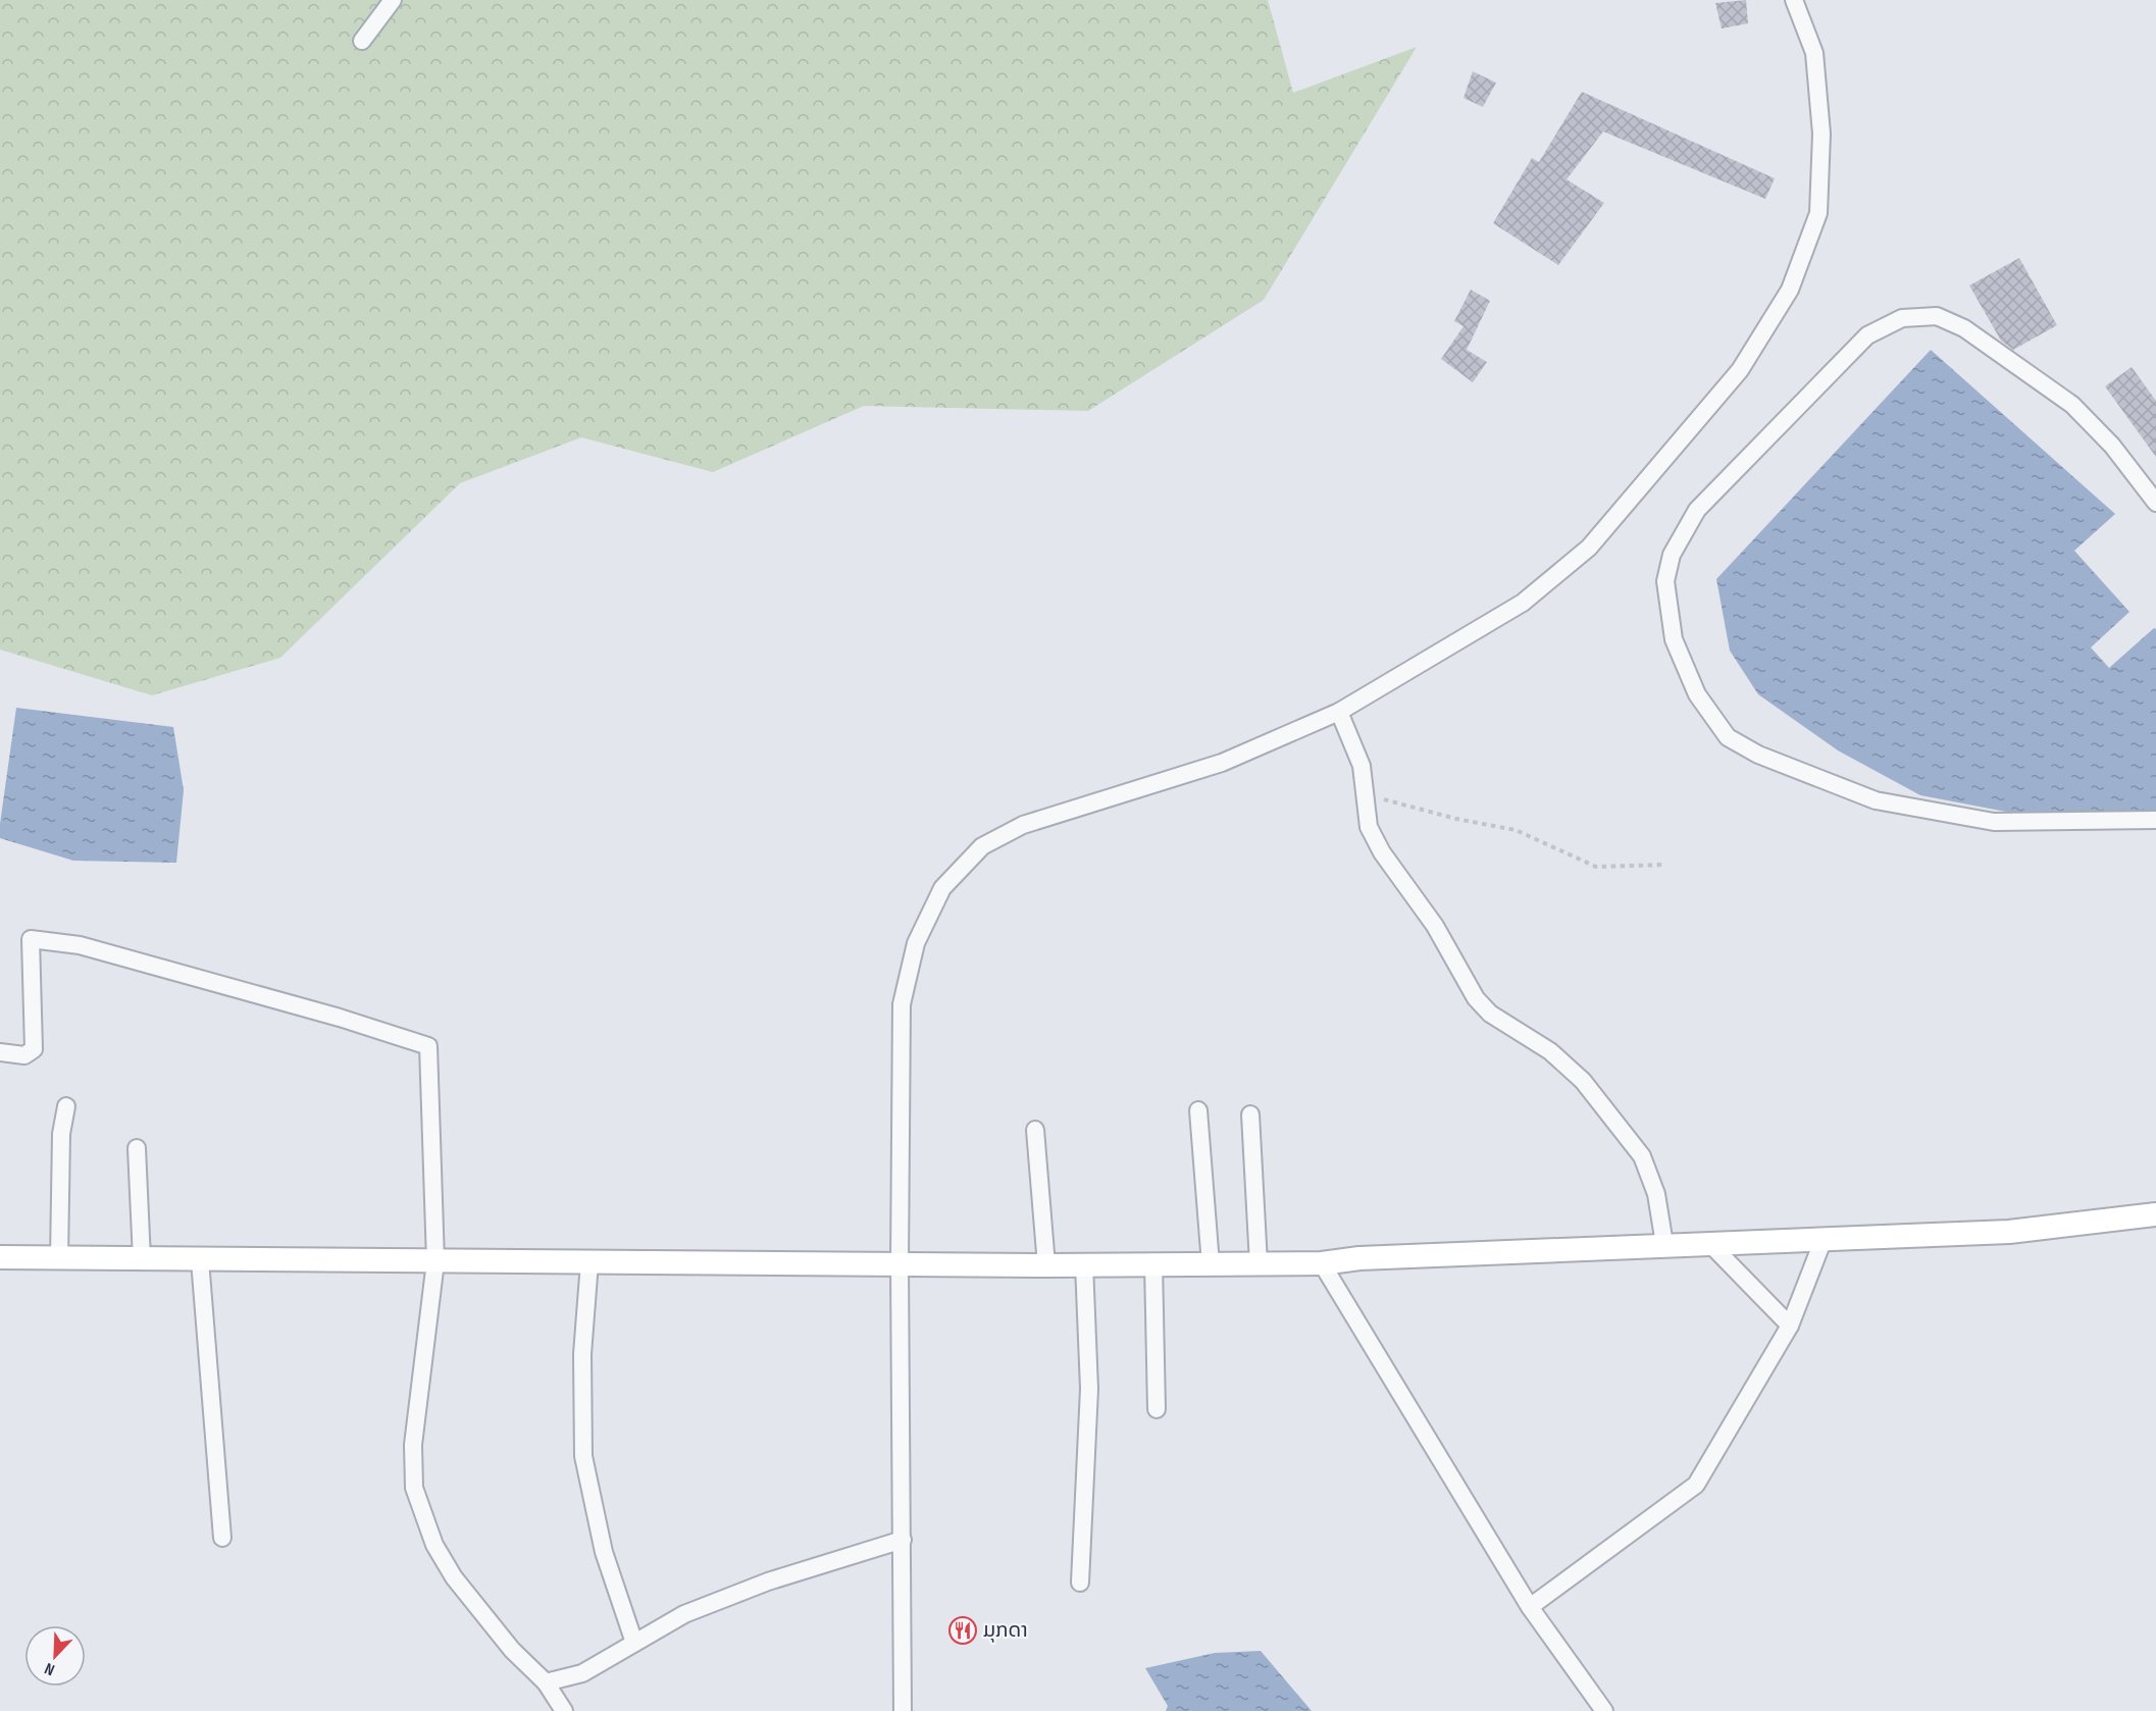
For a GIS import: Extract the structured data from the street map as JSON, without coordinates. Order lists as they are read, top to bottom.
{
  "places": {
    "restaurant": ["ມຸກດາ"]
  },
  "north": "bottom left"
}
